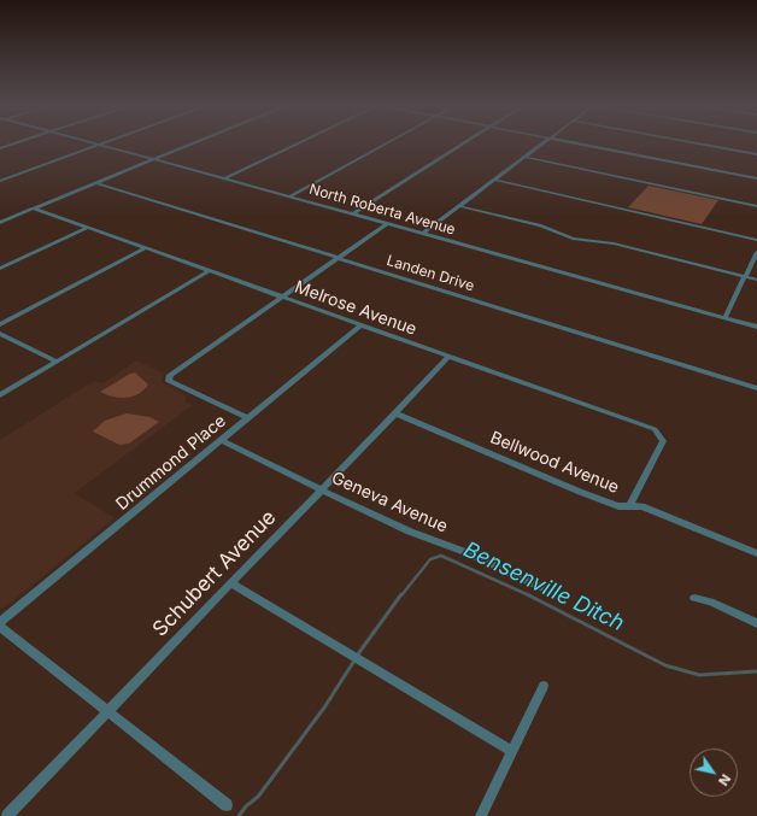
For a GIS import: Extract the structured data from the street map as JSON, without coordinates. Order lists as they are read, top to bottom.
{
  "streets": {
    "street": [
      "North Roberta Avenue",
      "Landen Drive",
      "Melrose Avenue",
      "Drummond Place",
      "Bellwood Avenue",
      "Geneva Avenue",
      "Schubert Avenue"
    ]
  },
  "crossings": [
    ["Melrose Avenue", "Drummond Place"],
    ["Melrose Avenue", "Bellwood Avenue"],
    ["Melrose Avenue", "Schubert Avenue"],
    ["Drummond Place", "Geneva Avenue"],
    ["Bellwood Avenue", "Schubert Avenue"],
    ["Geneva Avenue", "Schubert Avenue"]
  ],
  "water": ["Bensenville Ditch"],
  "north": "bottom right"
}
